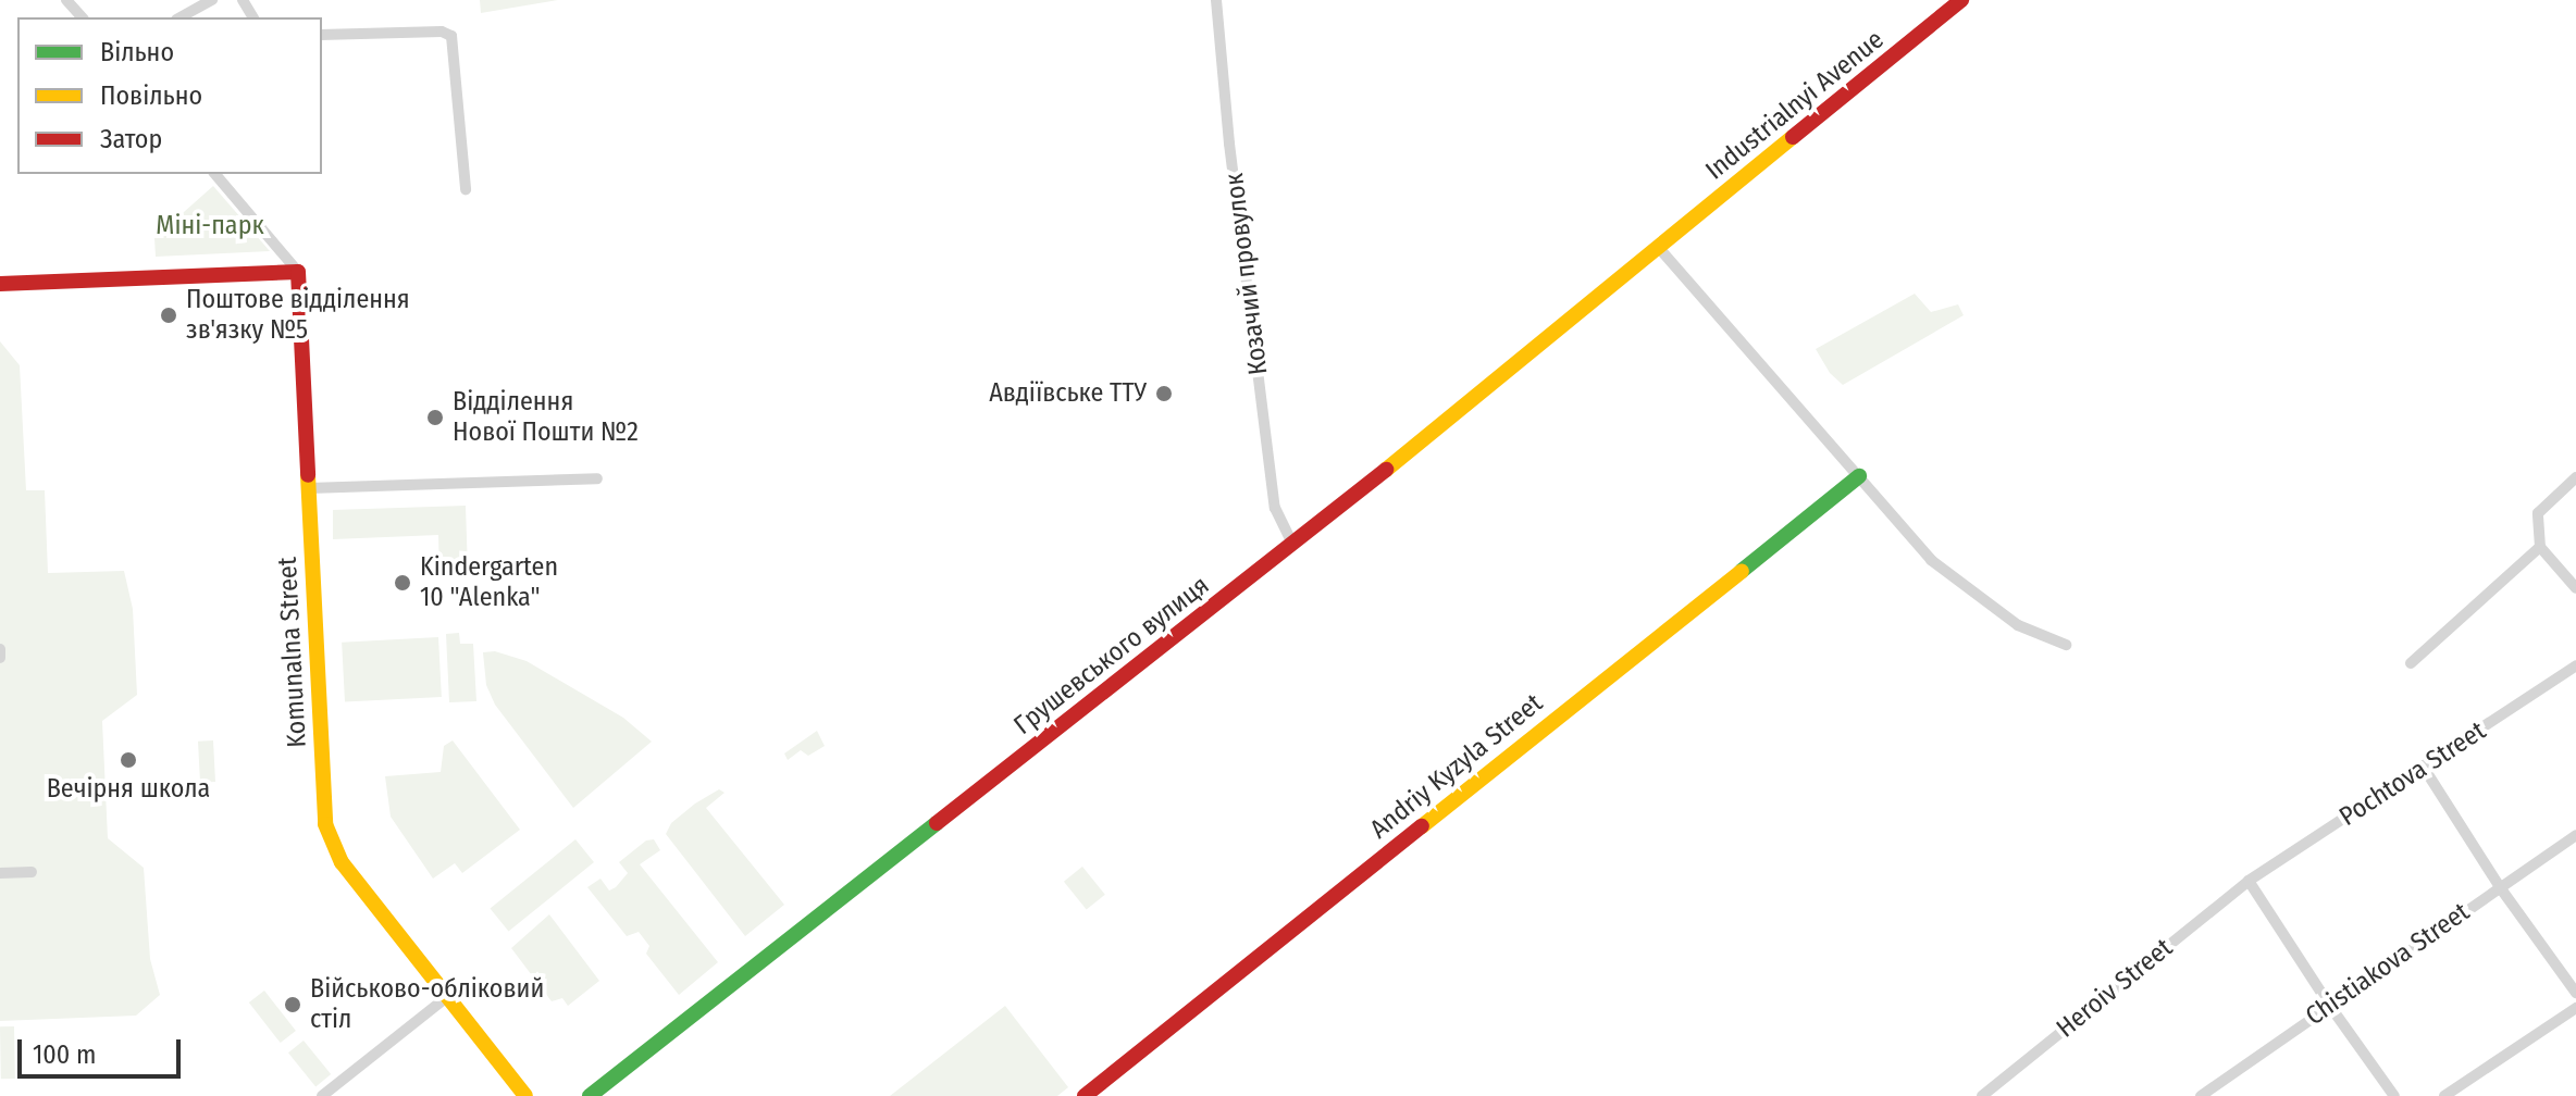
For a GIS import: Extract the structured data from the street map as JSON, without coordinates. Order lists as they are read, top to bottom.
{
  "streets": {
    "street": [
      "Industrialnyi Avenue",
      "Козачий провулок",
      "Komunalna Street",
      "Грушевського вулиця",
      "Andriy Kyzyla Street",
      "Pochtova Street",
      "Chistiakova Street",
      "Heroiv Street"
    ]
  },
  "crossings": [
    ["Industrialnyi Avenue", "Грушевського вулиця"],
    ["Козачий провулок", "Грушевського вулиця"],
    ["Pochtova Street", "Heroiv Street"]
  ],
  "parks": ["Міні-парк"],
  "places": [
    "Поштове відділення зв'язку №5",
    "Авдіївське ТТУ",
    "Відділення Нової Пошти №2",
    "Kindergarten 10 \"Alenka\"",
    "Вечірня школа",
    "Військово-обліковий стіл"
  ],
  "legend": ["Вільно", "Повільно", "Затор"],
  "scale_bar": "100 m"
}
